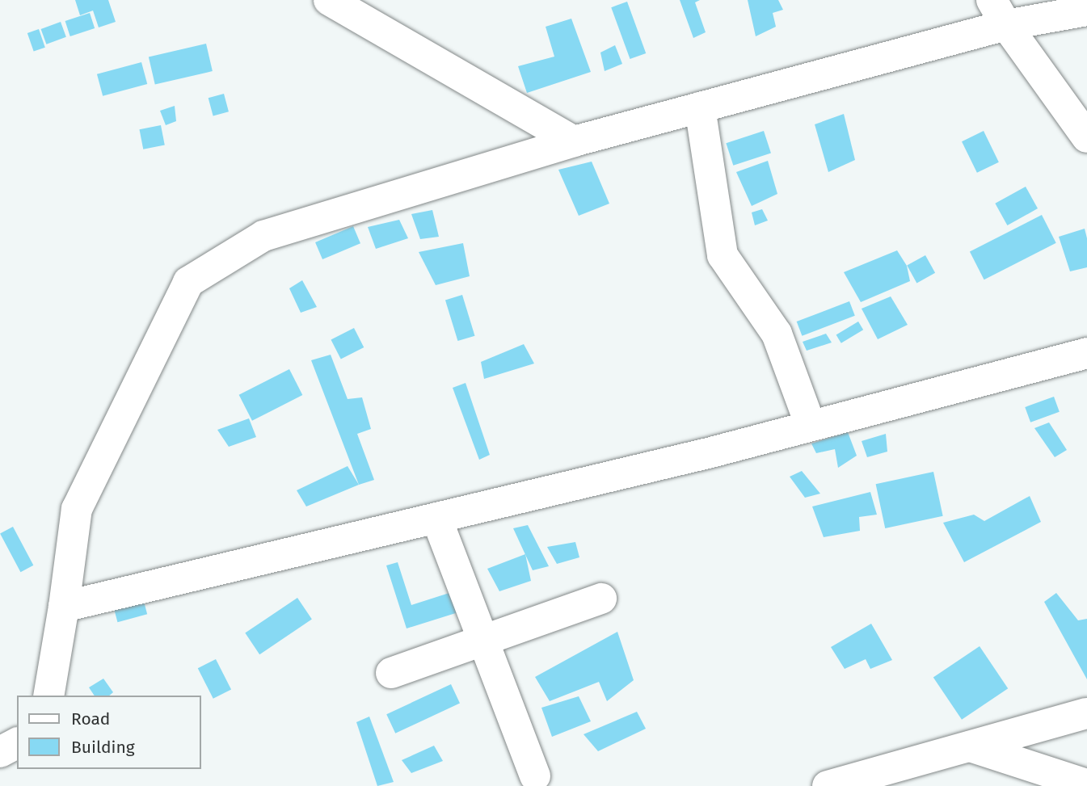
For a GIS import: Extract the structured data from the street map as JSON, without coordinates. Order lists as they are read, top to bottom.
{
  "legend": ["Road", "Building"]
}
